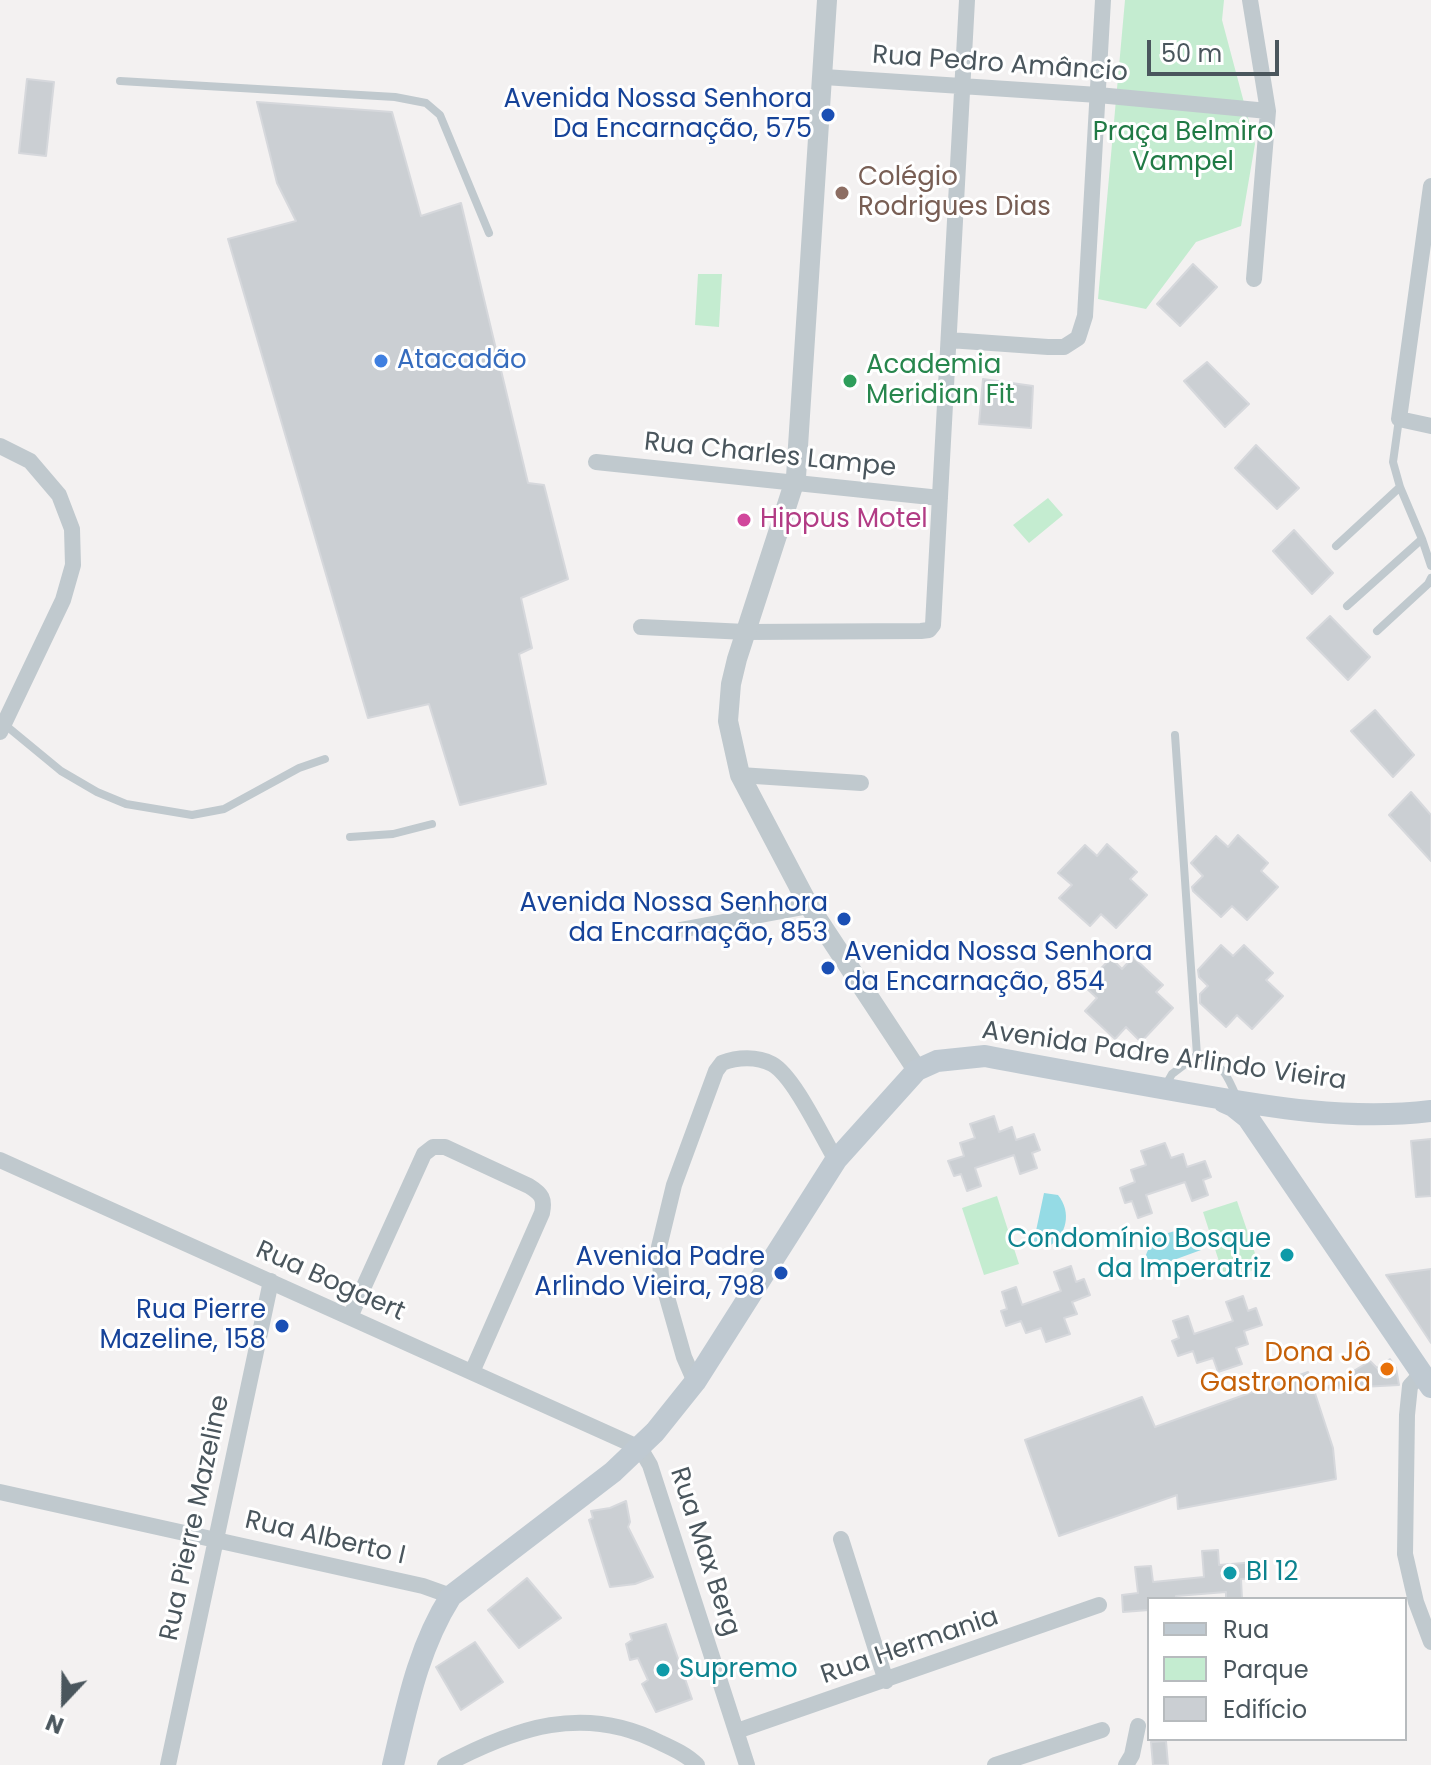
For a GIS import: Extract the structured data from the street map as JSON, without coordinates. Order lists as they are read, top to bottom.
{
  "streets": {
    "main road": ["Avenida Padre Arlindo Vieira"],
    "street": [
      "Rua Pedro Amâncio",
      "Rua Charles Lampe",
      "Rua Bogaert",
      "Rua Pierre Mazeline",
      "Rua Alberto I",
      "Rua Max Berg",
      "Rua Hermania"
    ]
  },
  "crossings": [
    ["Rua Bogaert", "Rua Pierre Mazeline"],
    ["Rua Bogaert", "Rua Max Berg"],
    ["Rua Pierre Mazeline", "Rua Alberto I"],
    ["Rua Max Berg", "Rua Hermania"]
  ],
  "parks": ["Praça Belmiro Vampel"],
  "places": [
    "Avenida Nossa Senhora Da Encarnação, 575",
    "Colégio Rodrigues Dias",
    "Atacadão",
    "Academia Meridian Fit",
    "Hippus Motel",
    "Avenida Nossa Senhora da Encarnação, 853",
    "Avenida Nossa Senhora da Encarnação, 854",
    "Condomínio Bosque da Imperatriz",
    "Avenida Padre Arlindo Vieira, 798",
    "Rua Pierre Mazeline, 158",
    "Dona Jô Gastronomia",
    "Bl 12",
    "Supremo"
  ],
  "legend": ["Rua", "Parque", "Edifício"],
  "scale_bar": "50 m",
  "north": "bottom"
}
